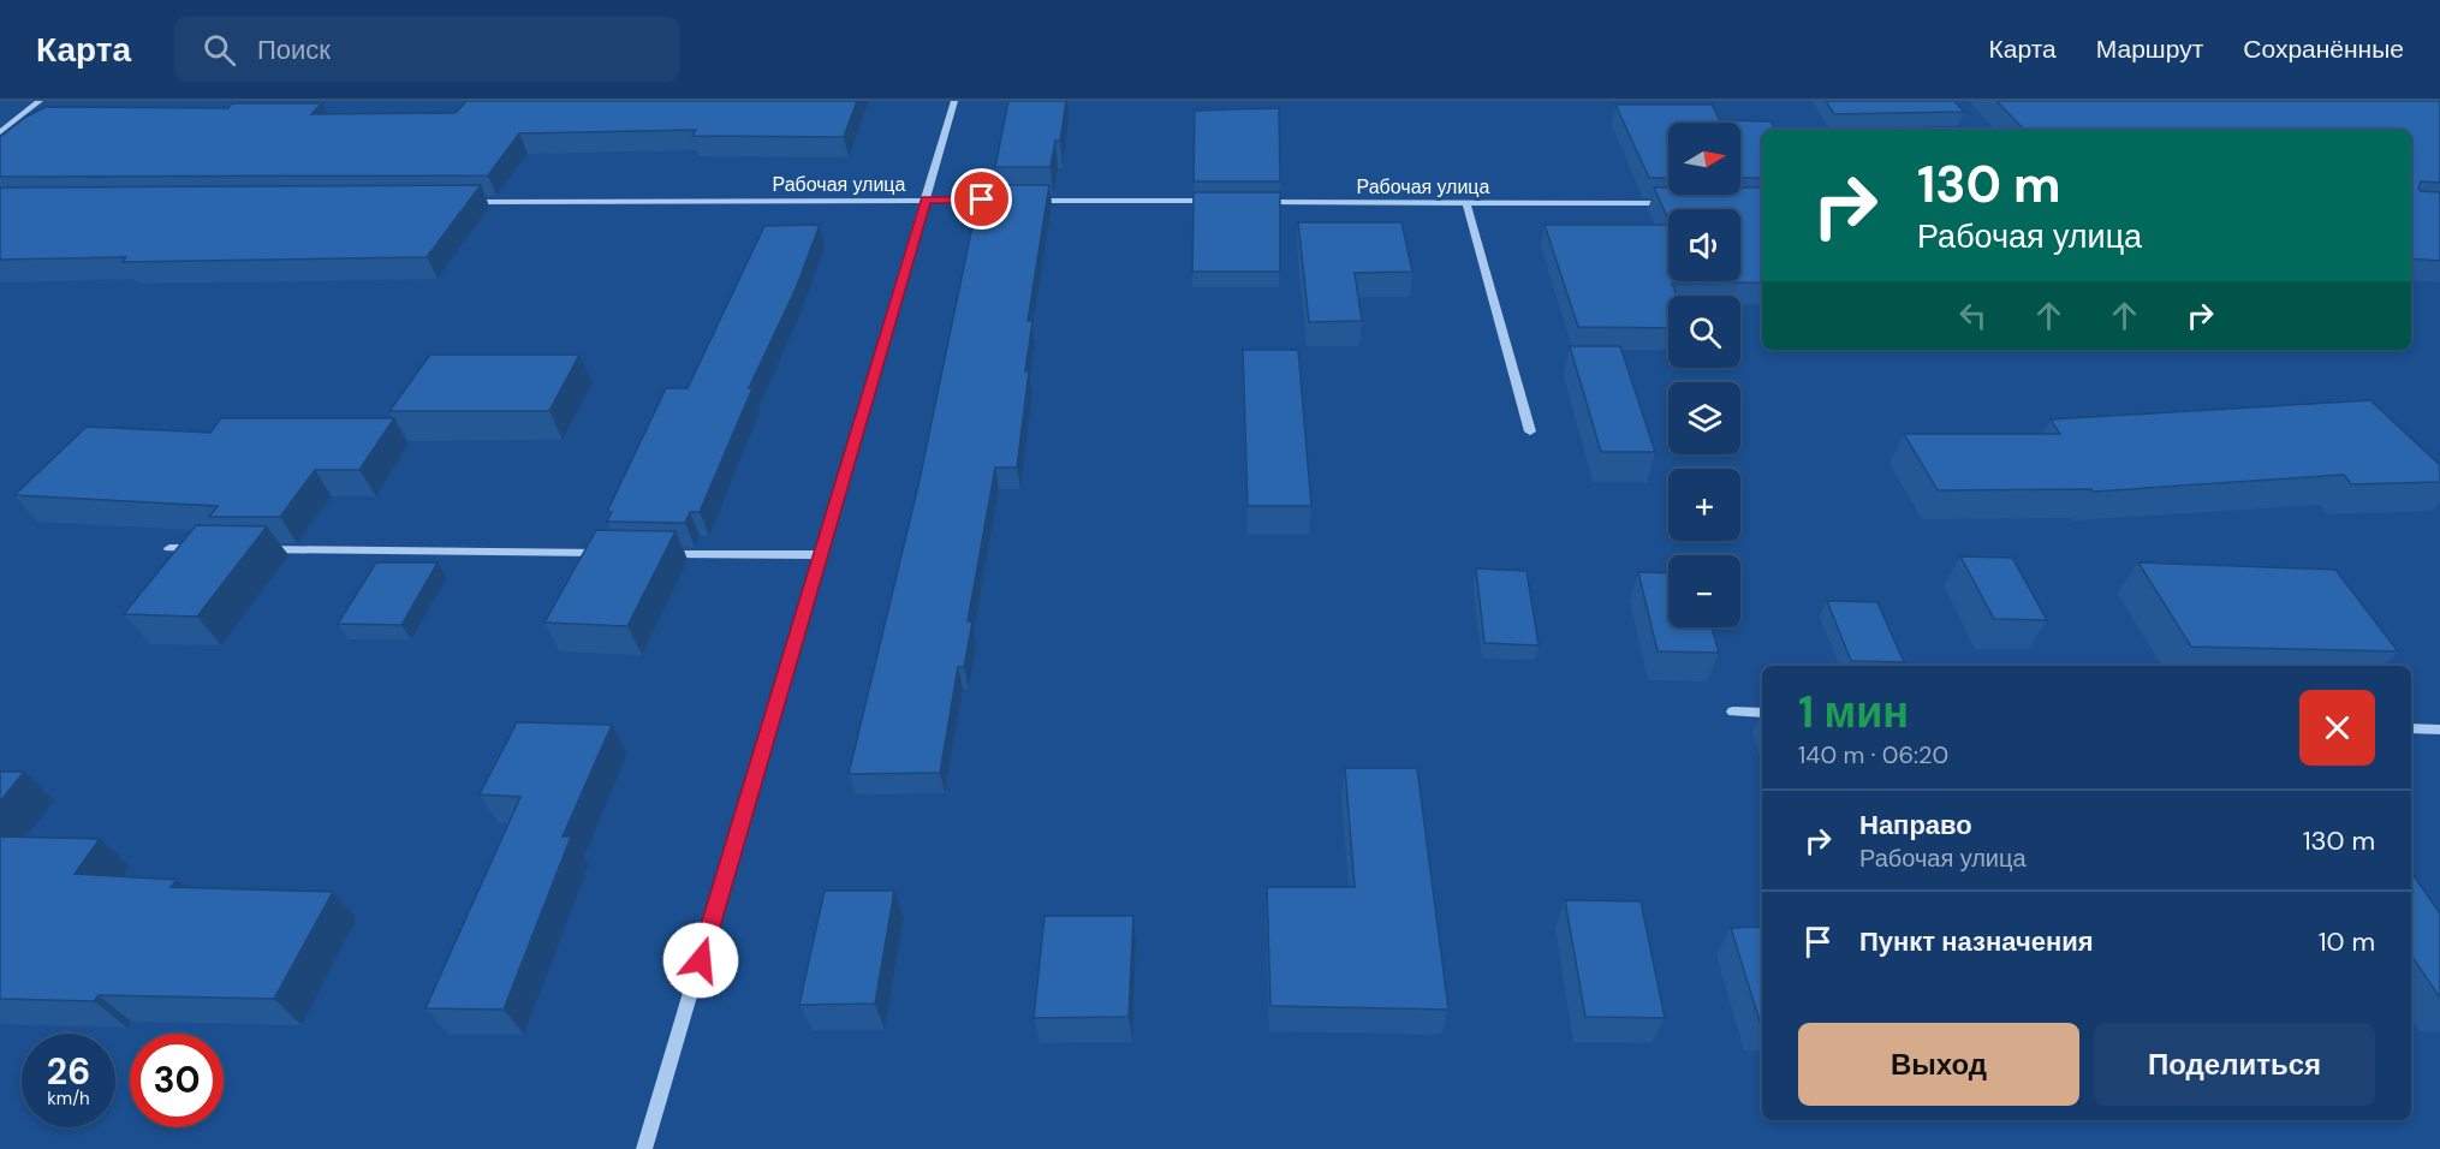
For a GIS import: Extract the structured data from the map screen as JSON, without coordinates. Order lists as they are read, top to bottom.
{
  "streets": {
    "street": ["Рабочая улица"]
  },
  "north": "right",
  "page": {
    "header": "Карта",
    "search": "Поиск",
    "nav": ["Карта", "Маршрут", "Сохранённые"],
    "map_buttons": ["+", "−"],
    "turn": ["130 m", "Рабочая улица"],
    "heading": ["1 мин", "140 m · 06:20"],
    "list": [
      {
        "name": "Направо",
        "note": "Рабочая улица",
        "value": "130 m"
      },
      {
        "name": "Пункт назначения",
        "value": "10 m"
      }
    ],
    "buttons": ["Выход", "Поделиться"],
    "speed": "26 km/h",
    "limit": "30"
  }
}
